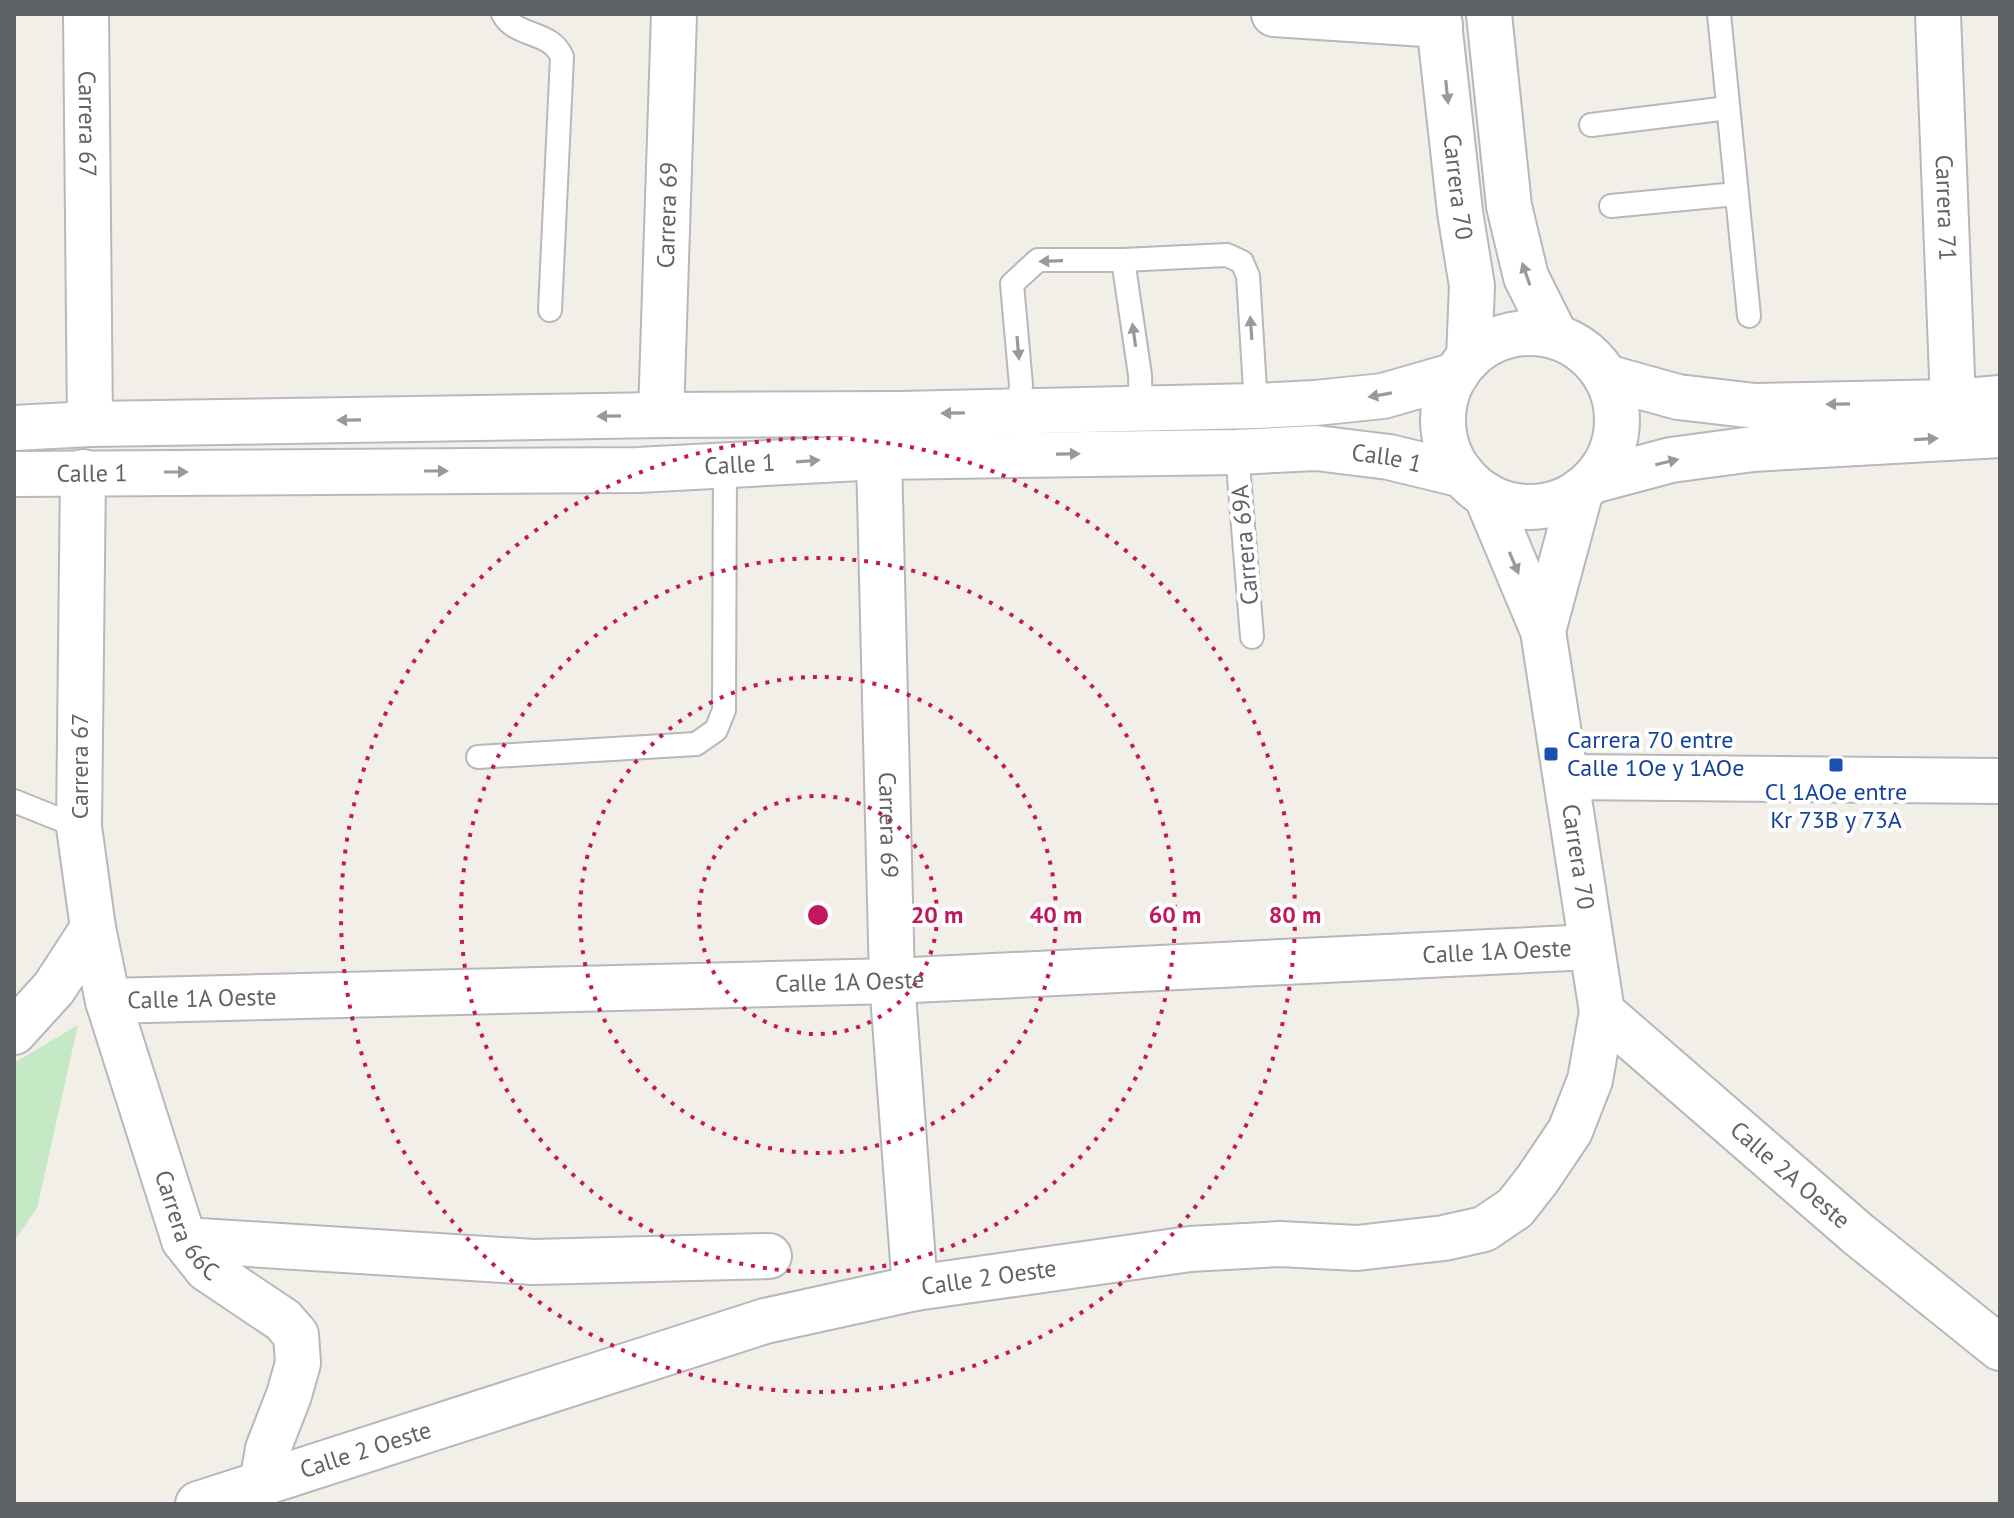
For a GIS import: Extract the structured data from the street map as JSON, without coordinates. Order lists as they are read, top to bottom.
{
  "streets": {
    "street": [
      "Carrera 67",
      "Carrera 70",
      "Carrera 71",
      "Carrera 69",
      "Calle 1",
      "Calle 1A Oeste",
      "Calle 2A Oeste",
      "Carrera 66C",
      "Calle 2 Oeste"
    ],
    "lane": ["Carrera 69A"]
  },
  "crossings": [
    ["Carrera 67", "Calle 1"],
    ["Carrera 67", "Carrera 66C"],
    ["Carrera 70", "Calle 1"],
    ["Carrera 70", "Calle 1A Oeste"],
    ["Carrera 70", "Calle 2A Oeste"],
    ["Carrera 70", "Calle 2 Oeste"],
    ["Carrera 69", "Calle 1"],
    ["Carrera 69", "Calle 1A Oeste"],
    ["Carrera 69", "Calle 2 Oeste"],
    ["Calle 1", "Carrera 69A"],
    ["Calle 1A Oeste", "Carrera 66C"],
    ["Calle 2A Oeste", "Calle 2 Oeste"],
    ["Carrera 66C", "Calle 2 Oeste"]
  ],
  "places": {
    "transit": ["Carrera 70 entre Calle 1Oe y 1AOe", "Cl 1AOe entre Kr 73B y 73A"]
  },
  "rings": [
    "20 m",
    "40 m",
    "60 m",
    "80 m"
  ]
}
